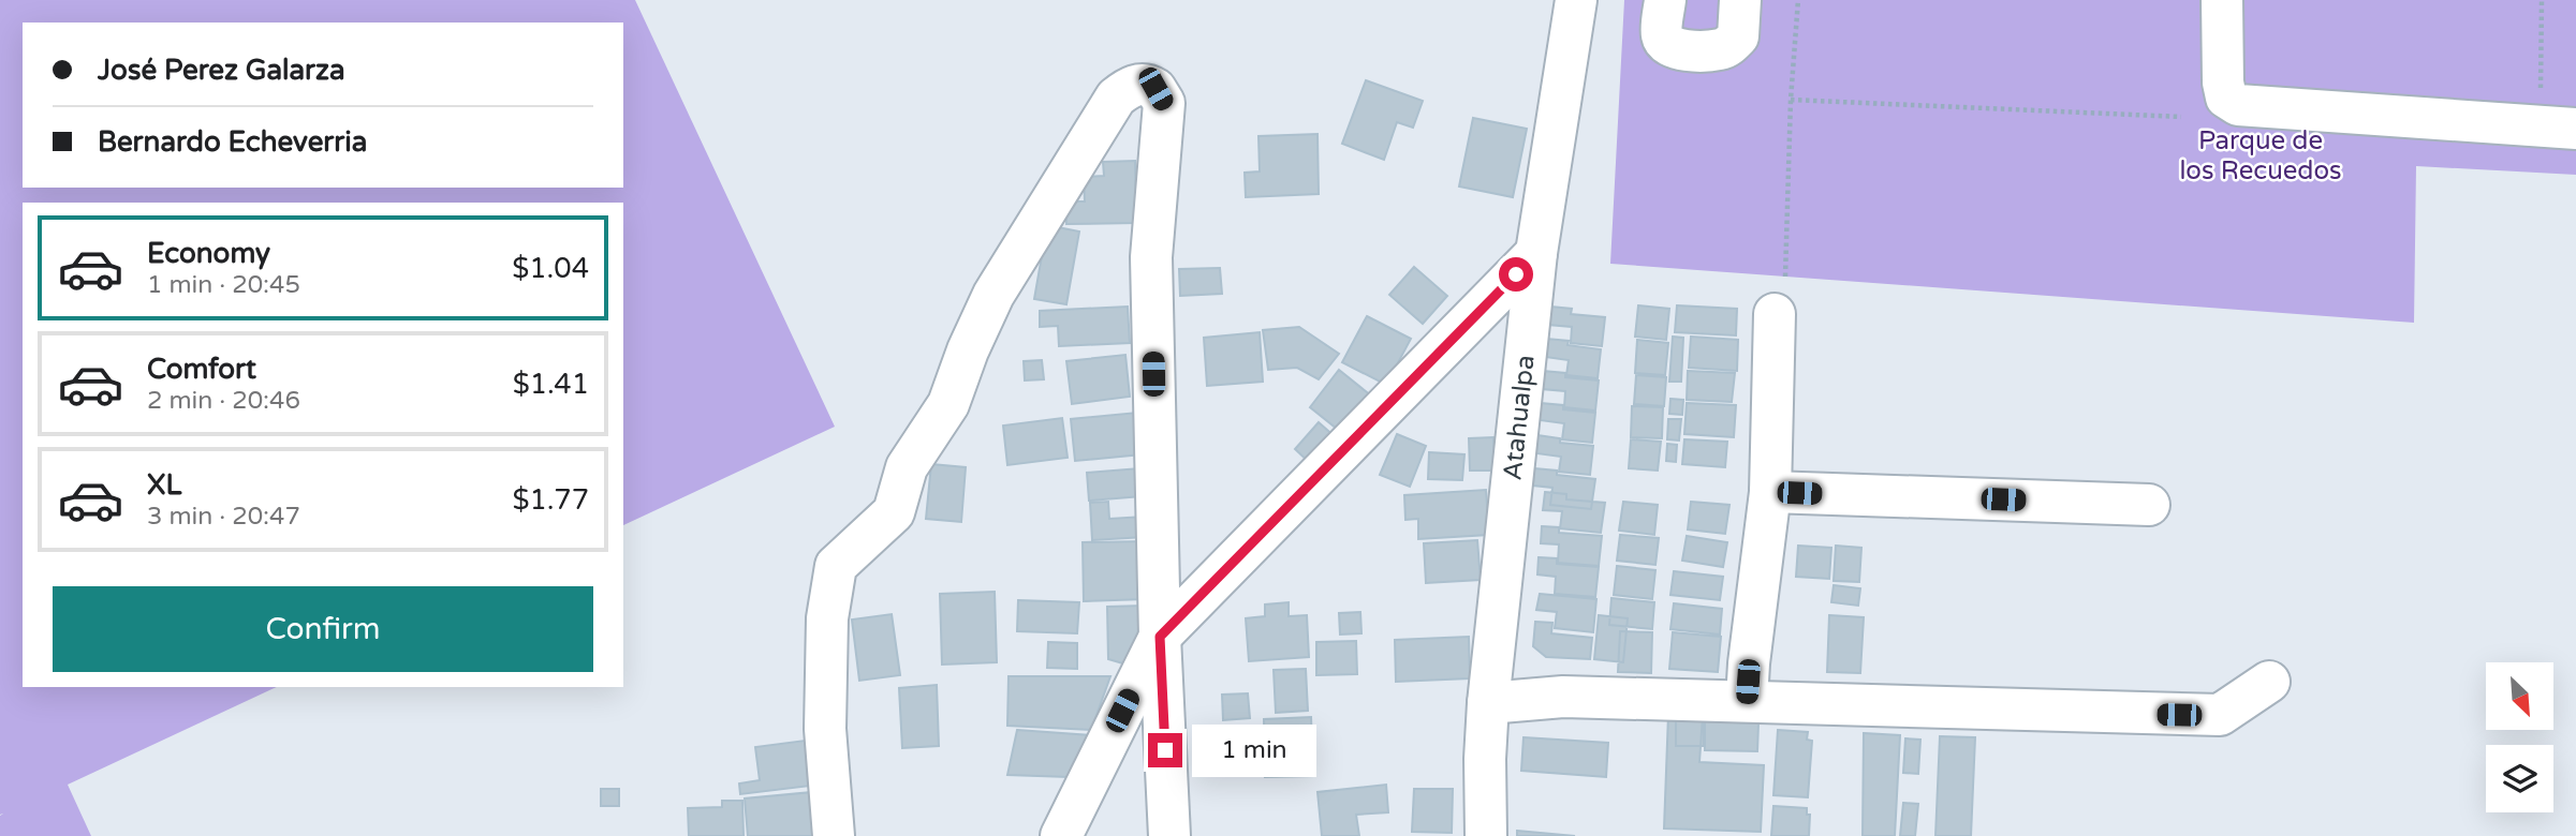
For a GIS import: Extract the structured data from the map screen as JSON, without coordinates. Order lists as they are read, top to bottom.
{
  "streets": {
    "street": ["Atahualpa"]
  },
  "parks": ["Parque de los Recuedos"],
  "north": "bottom right",
  "page": {
    "banner": ["José Perez Galarza", "Bernardo Echeverria"],
    "list": [
      {
        "name": "Economy",
        "note": "1 min · 20:45",
        "value": "$1.04"
      },
      {
        "name": "Comfort",
        "note": "2 min · 20:46",
        "value": "$1.41"
      },
      {
        "name": "XL",
        "note": "3 min · 20:47",
        "value": "$1.77"
      }
    ],
    "buttons": "Confirm",
    "bubble": "1 min"
  }
}
